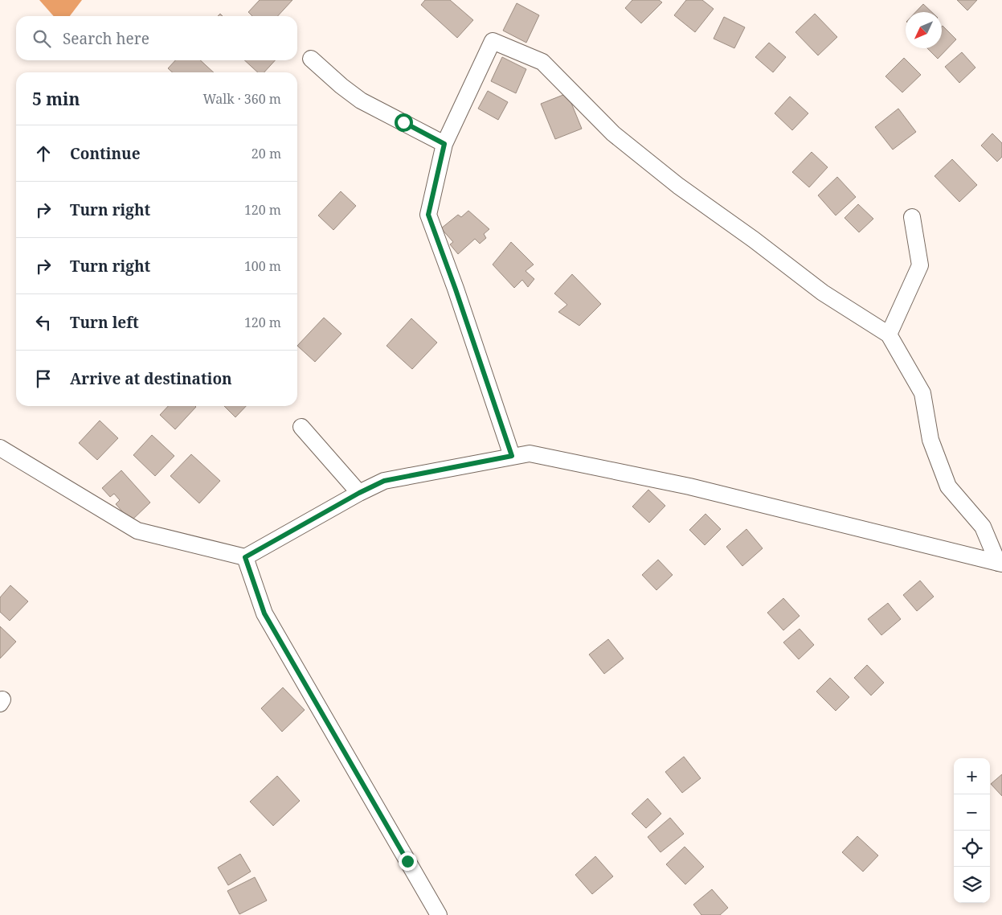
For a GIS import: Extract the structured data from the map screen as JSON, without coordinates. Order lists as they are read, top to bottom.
{
  "north": "bottom left",
  "page": {
    "search": "Search here",
    "heading": ["5 min", "Walk · 360 m"],
    "list": [
      ["Continue", "20 m"],
      ["Turn right", "120 m"],
      ["Turn right", "100 m"],
      ["Turn left", "120 m"],
      "Arrive at destination"
    ],
    "map_buttons": ["+", "−"]
  }
}
